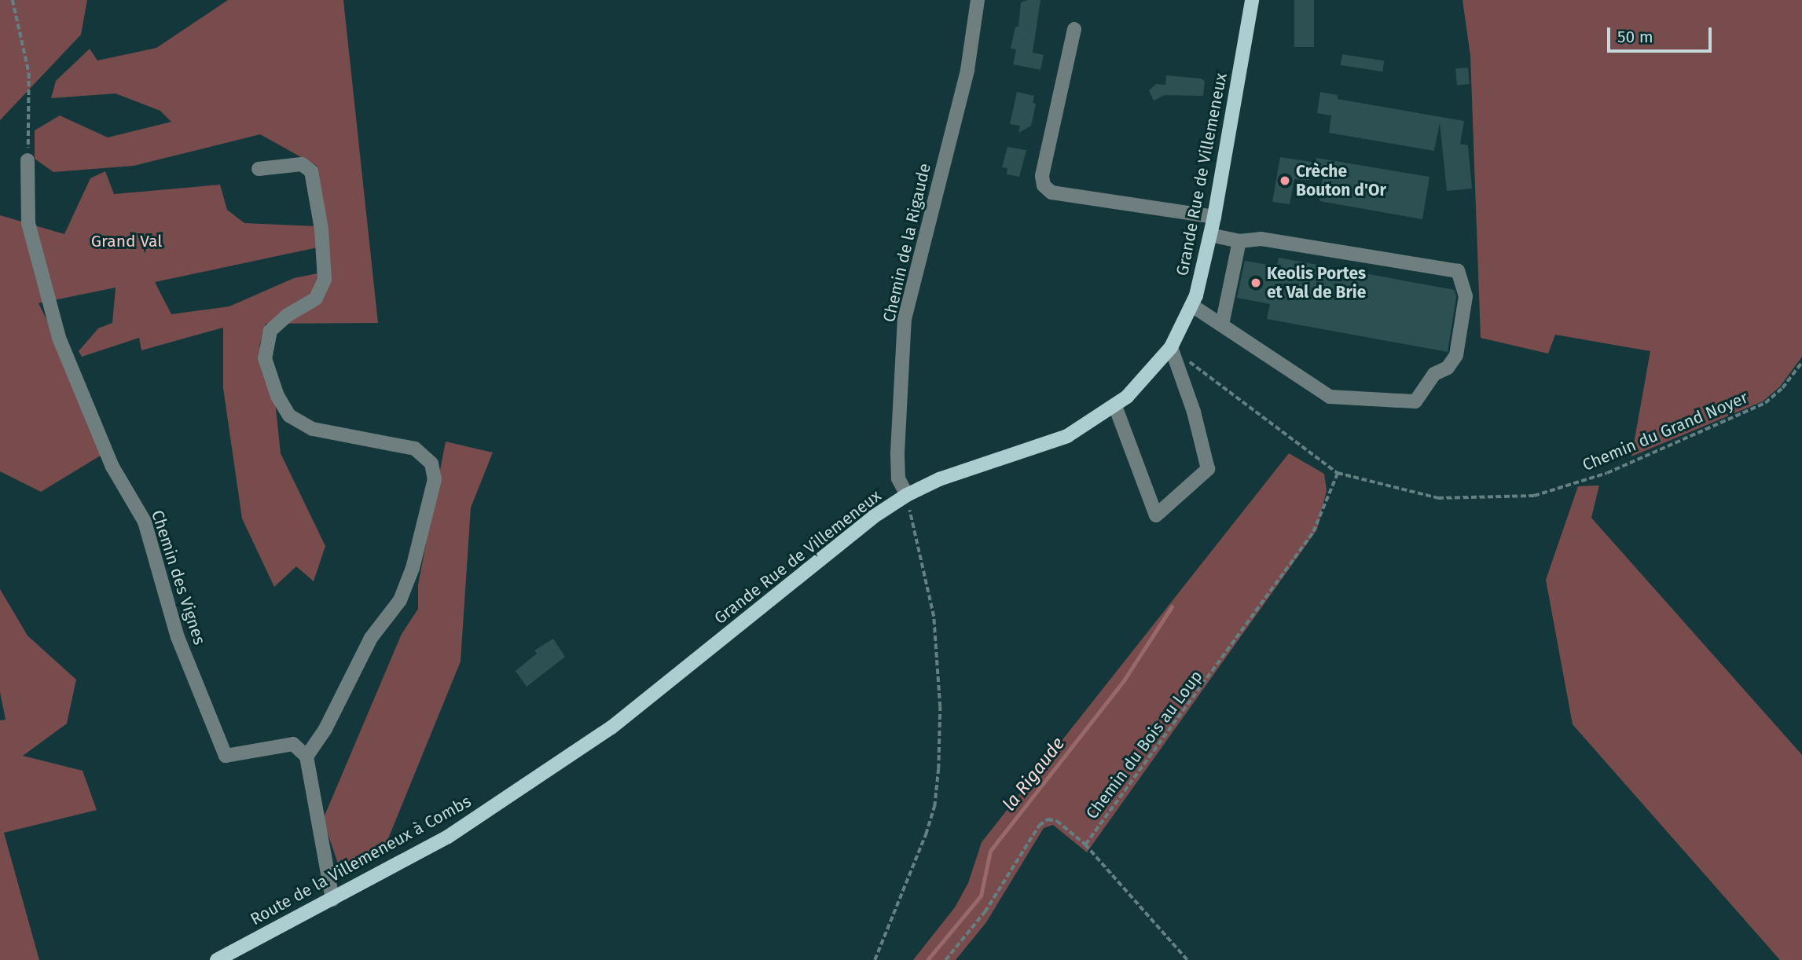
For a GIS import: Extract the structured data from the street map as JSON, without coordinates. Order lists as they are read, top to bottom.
{
  "streets": {
    "main road": ["Grande Rue de Villemeneux", "Route de la Villemeneux à Combs"],
    "street": ["Chemin de la Rigaude", "Chemin des Vignes"],
    "path": ["Chemin du Grand Noyer", "Chemin du Bois au Loup"]
  },
  "crossings": [
    ["Grande Rue de Villemeneux", "Chemin de la Rigaude"],
    ["Grande Rue de Villemeneux", "Chemin du Grand Noyer"],
    ["Grande Rue de Villemeneux", "Route de la Villemeneux à Combs"],
    ["Chemin du Grand Noyer", "Chemin du Bois au Loup"]
  ],
  "water": ["la Rigaude"],
  "parks": ["Grand Val"],
  "places": ["Crèche Bouton d'Or", "Keolis Portes et Val de Brie"],
  "scale_bar": "50 m"
}
